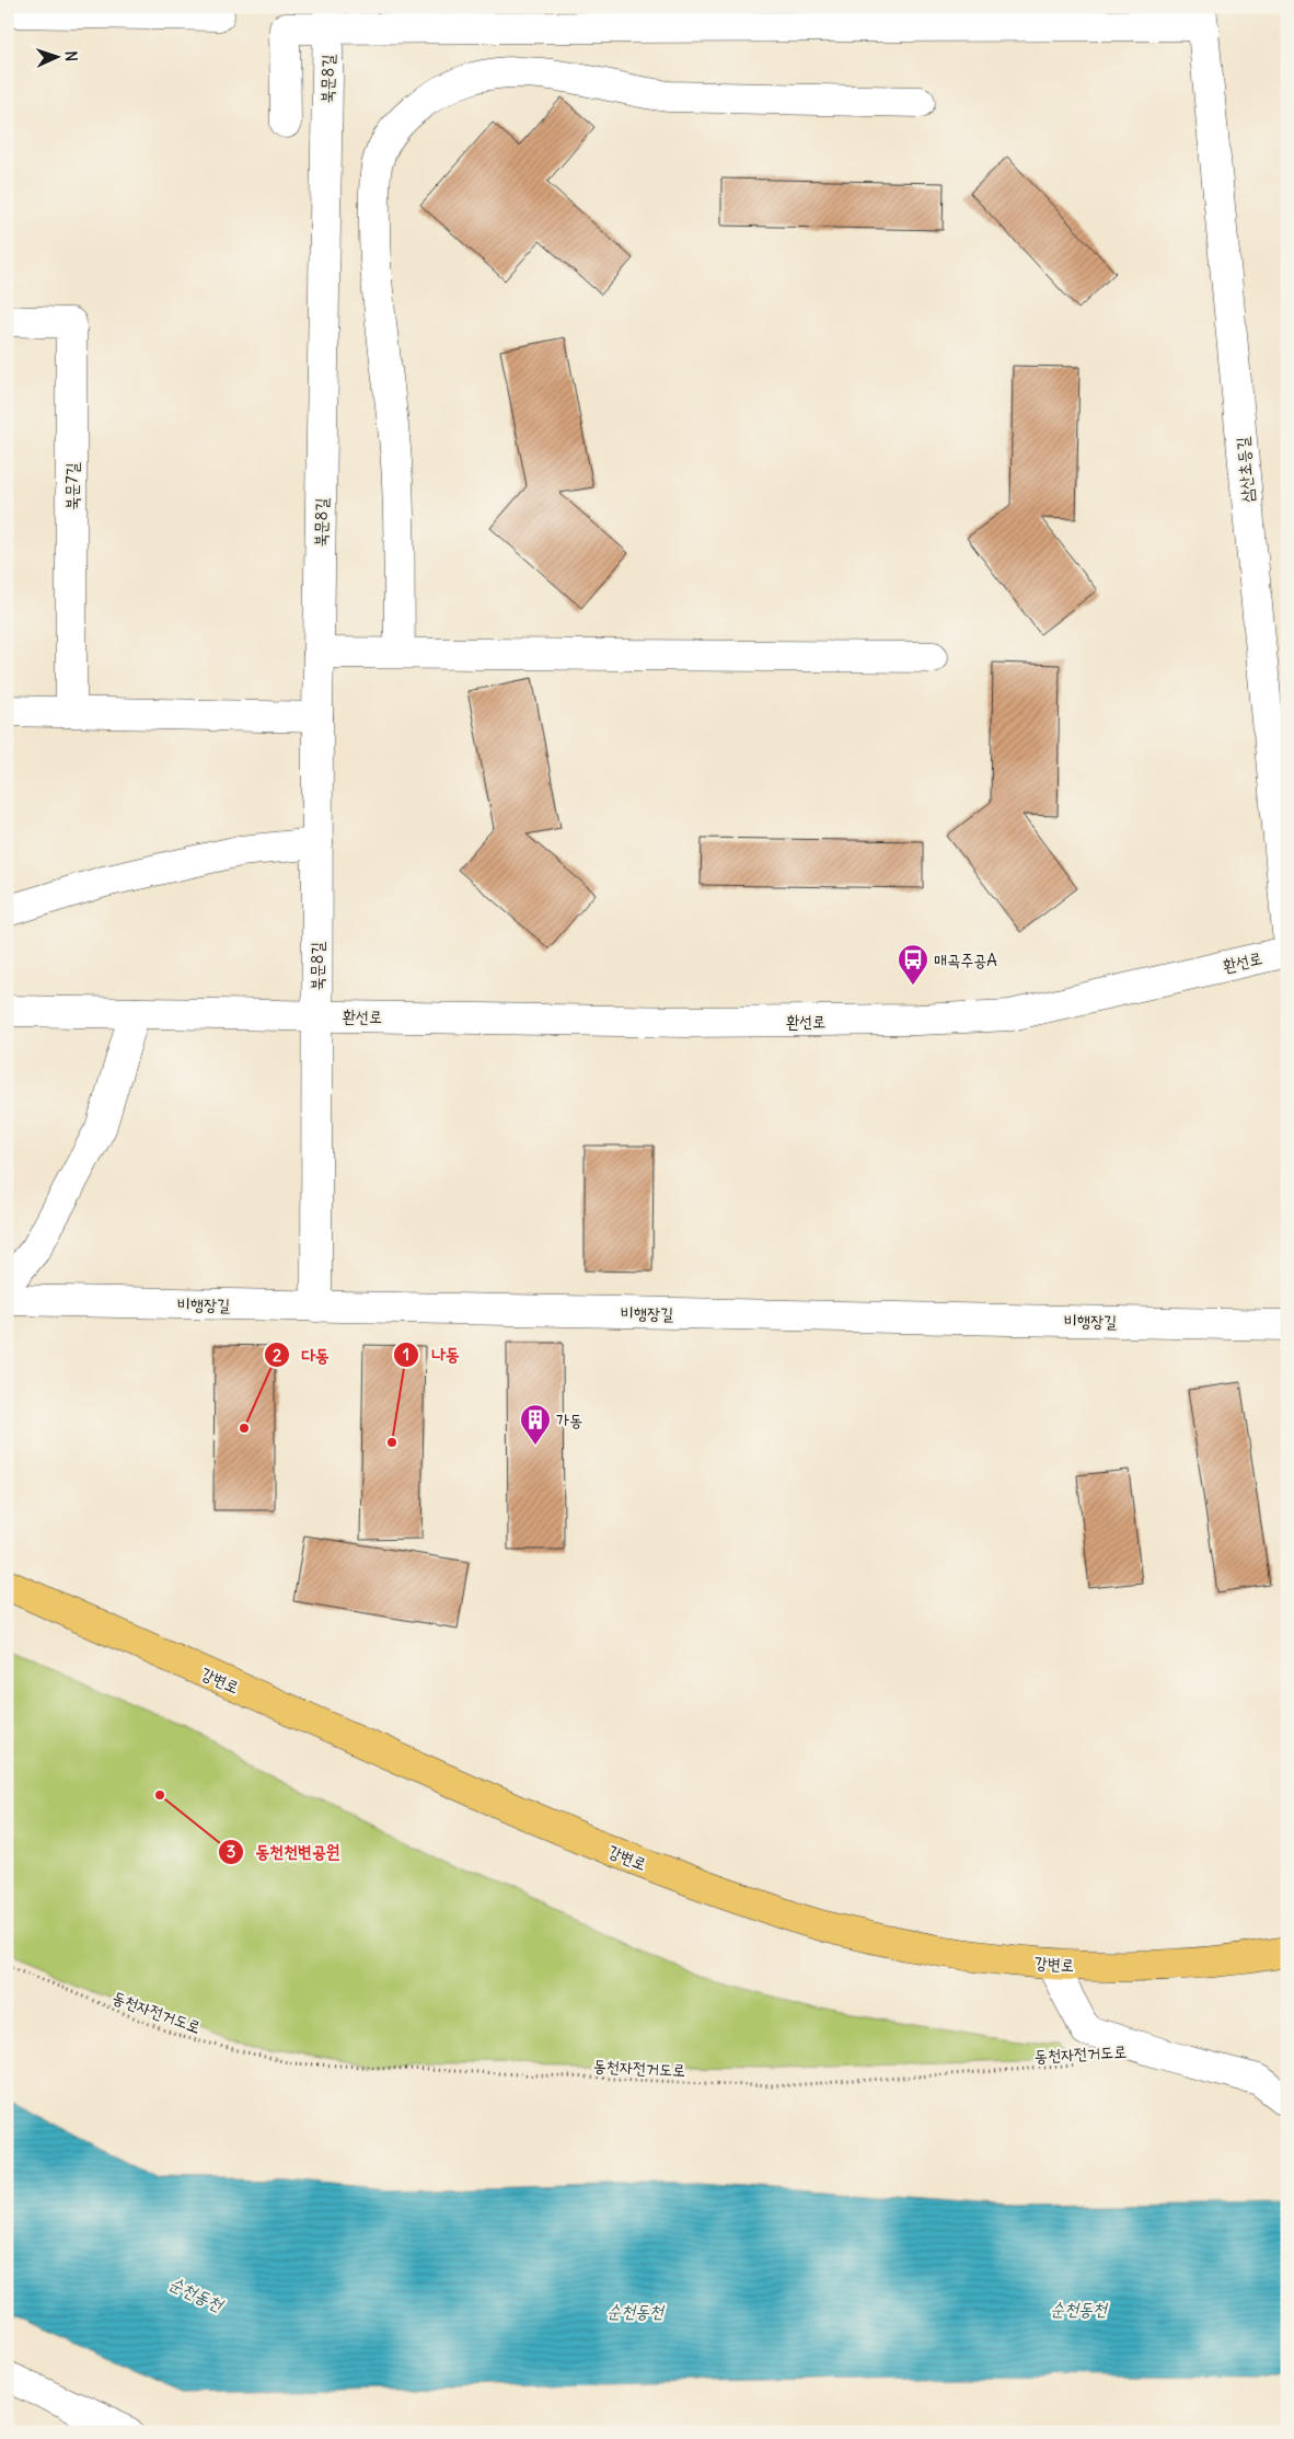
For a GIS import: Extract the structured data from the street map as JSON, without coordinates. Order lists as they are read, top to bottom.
{
  "streets": {
    "main road": ["강변로"],
    "street": [
      "북문8길",
      "삼산초등길",
      "북문7길",
      "환선로",
      "비행장길"
    ],
    "path": ["동천자전거도로"]
  },
  "crossings": [
    ["북문8길", "삼산초등길"],
    ["북문8길", "환선로"]
  ],
  "water": ["순천동천"],
  "places": {
    "bus stop": ["매곡주공A"],
    "other": ["다동", "나동", "동천천변공원"],
    "building": ["가동"]
  },
  "north": "right"
}
